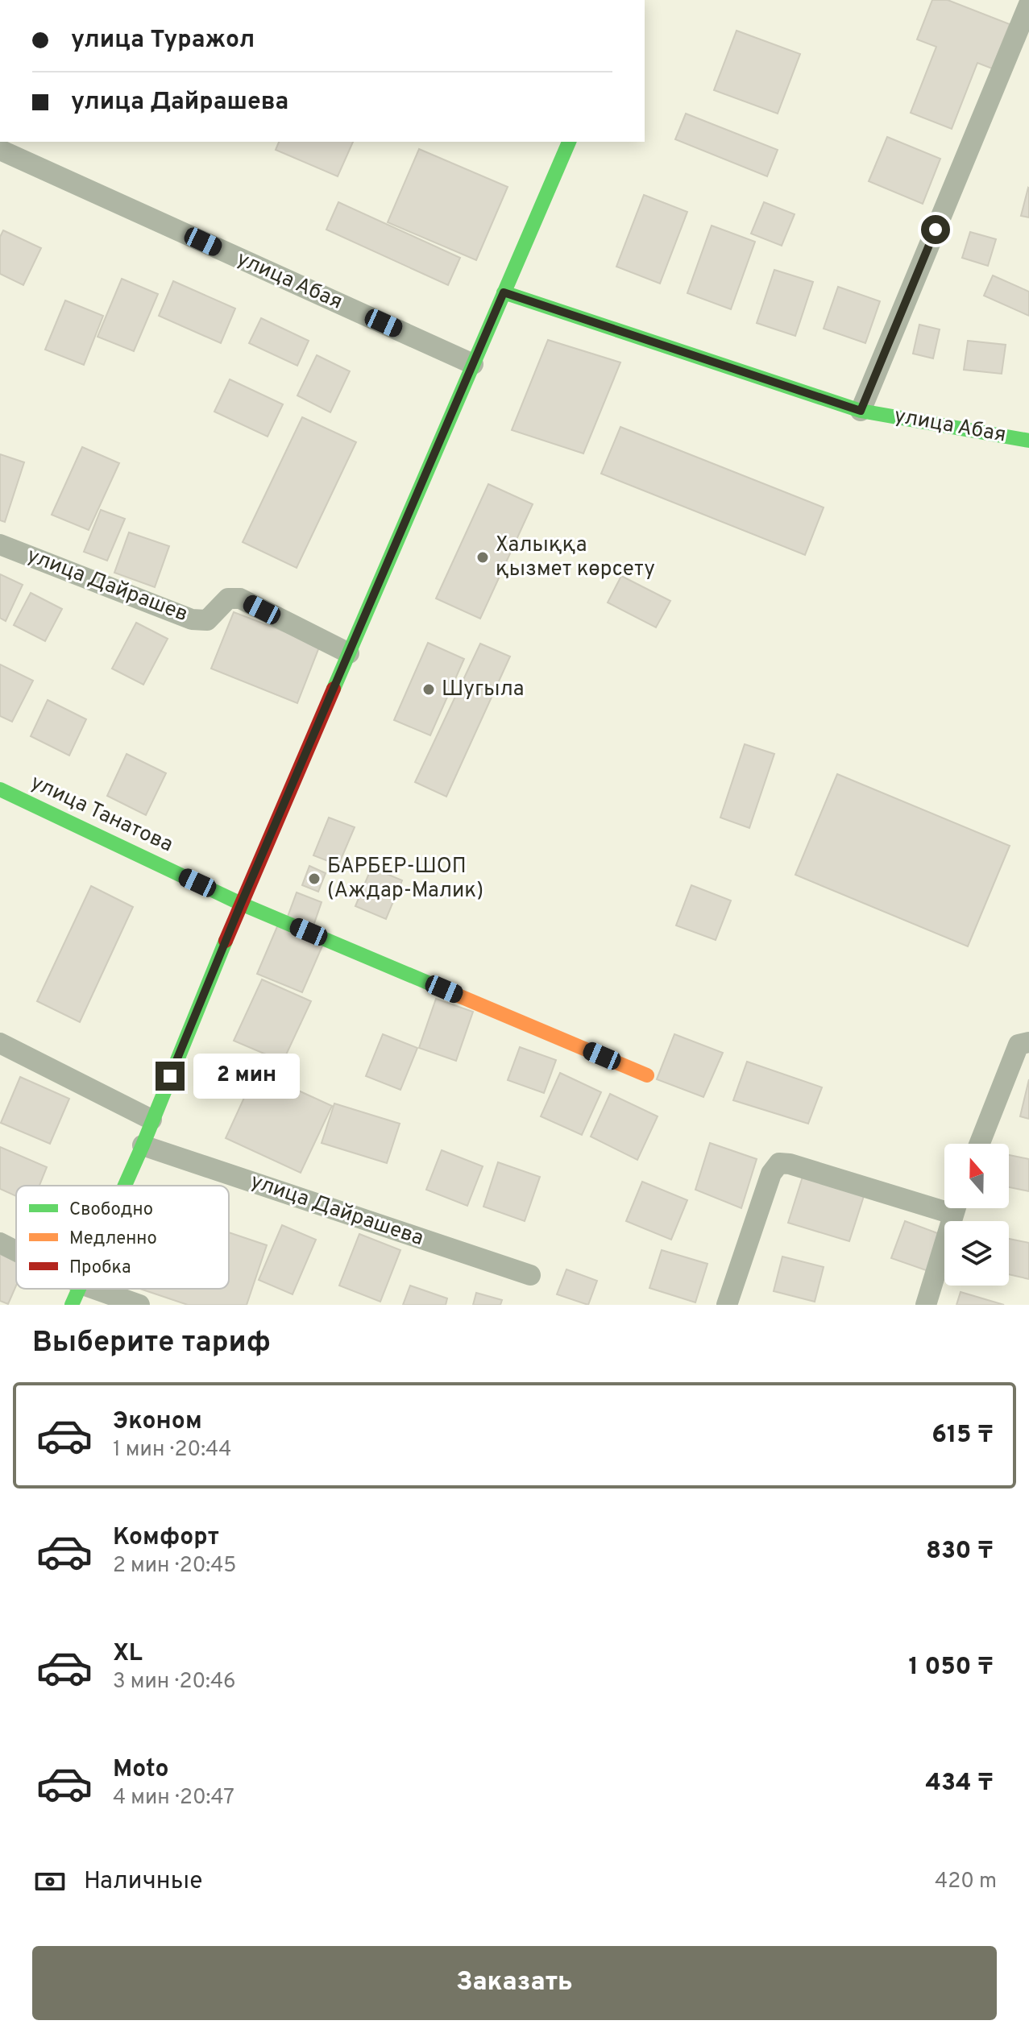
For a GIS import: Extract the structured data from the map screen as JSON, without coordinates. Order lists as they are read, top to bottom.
{
  "streets": {
    "street": [
      "улица Абая",
      "улица Дайрашев",
      "улица Танатова",
      "улица Дайрашева"
    ]
  },
  "places": ["Халыққа қызмет көрсету", "Шугыла", "БАРБЕР-ШОП (Аждар-Малик)"],
  "legend": ["Свободно", "Медленно", "Пробка"],
  "north": "top",
  "page": {
    "banner": ["улица Туражол", "улица Дайрашева"],
    "bubble": "2 мин",
    "heading": "Выберите тариф",
    "list": [
      {
        "name": "Эконом",
        "note": "1 мин · 20:44",
        "value": "615 ₸"
      },
      {
        "name": "Комфорт",
        "note": "2 мин · 20:45",
        "value": "830 ₸"
      },
      {
        "name": "XL",
        "note": "3 мин · 20:46",
        "value": "1 050 ₸"
      },
      {
        "name": "Moto",
        "note": "4 мин · 20:47",
        "value": "434 ₸"
      }
    ],
    "pay": ["Наличные", "420 m"],
    "buttons": "Заказать"
  }
}
